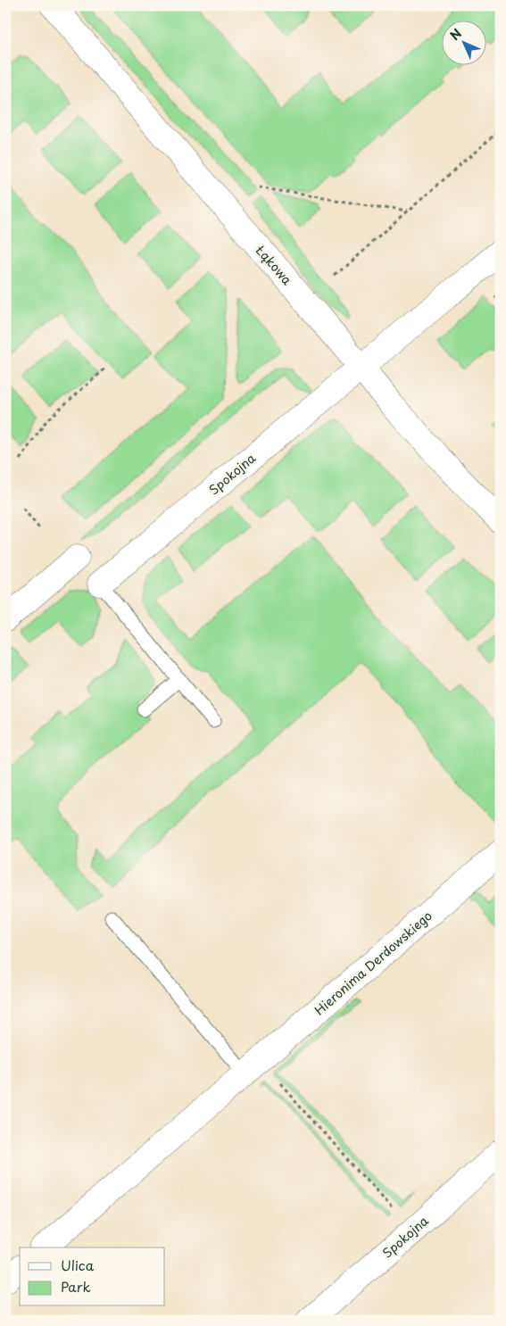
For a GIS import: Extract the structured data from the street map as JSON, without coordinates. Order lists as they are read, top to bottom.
{
  "streets": {
    "street": ["Łąkowa", "Spokojna", "Hieronima Derdowskiego"]
  },
  "crossings": [
    ["Łąkowa", "Spokojna"]
  ],
  "legend": ["Ulica", "Park"],
  "north": "top left"
}
